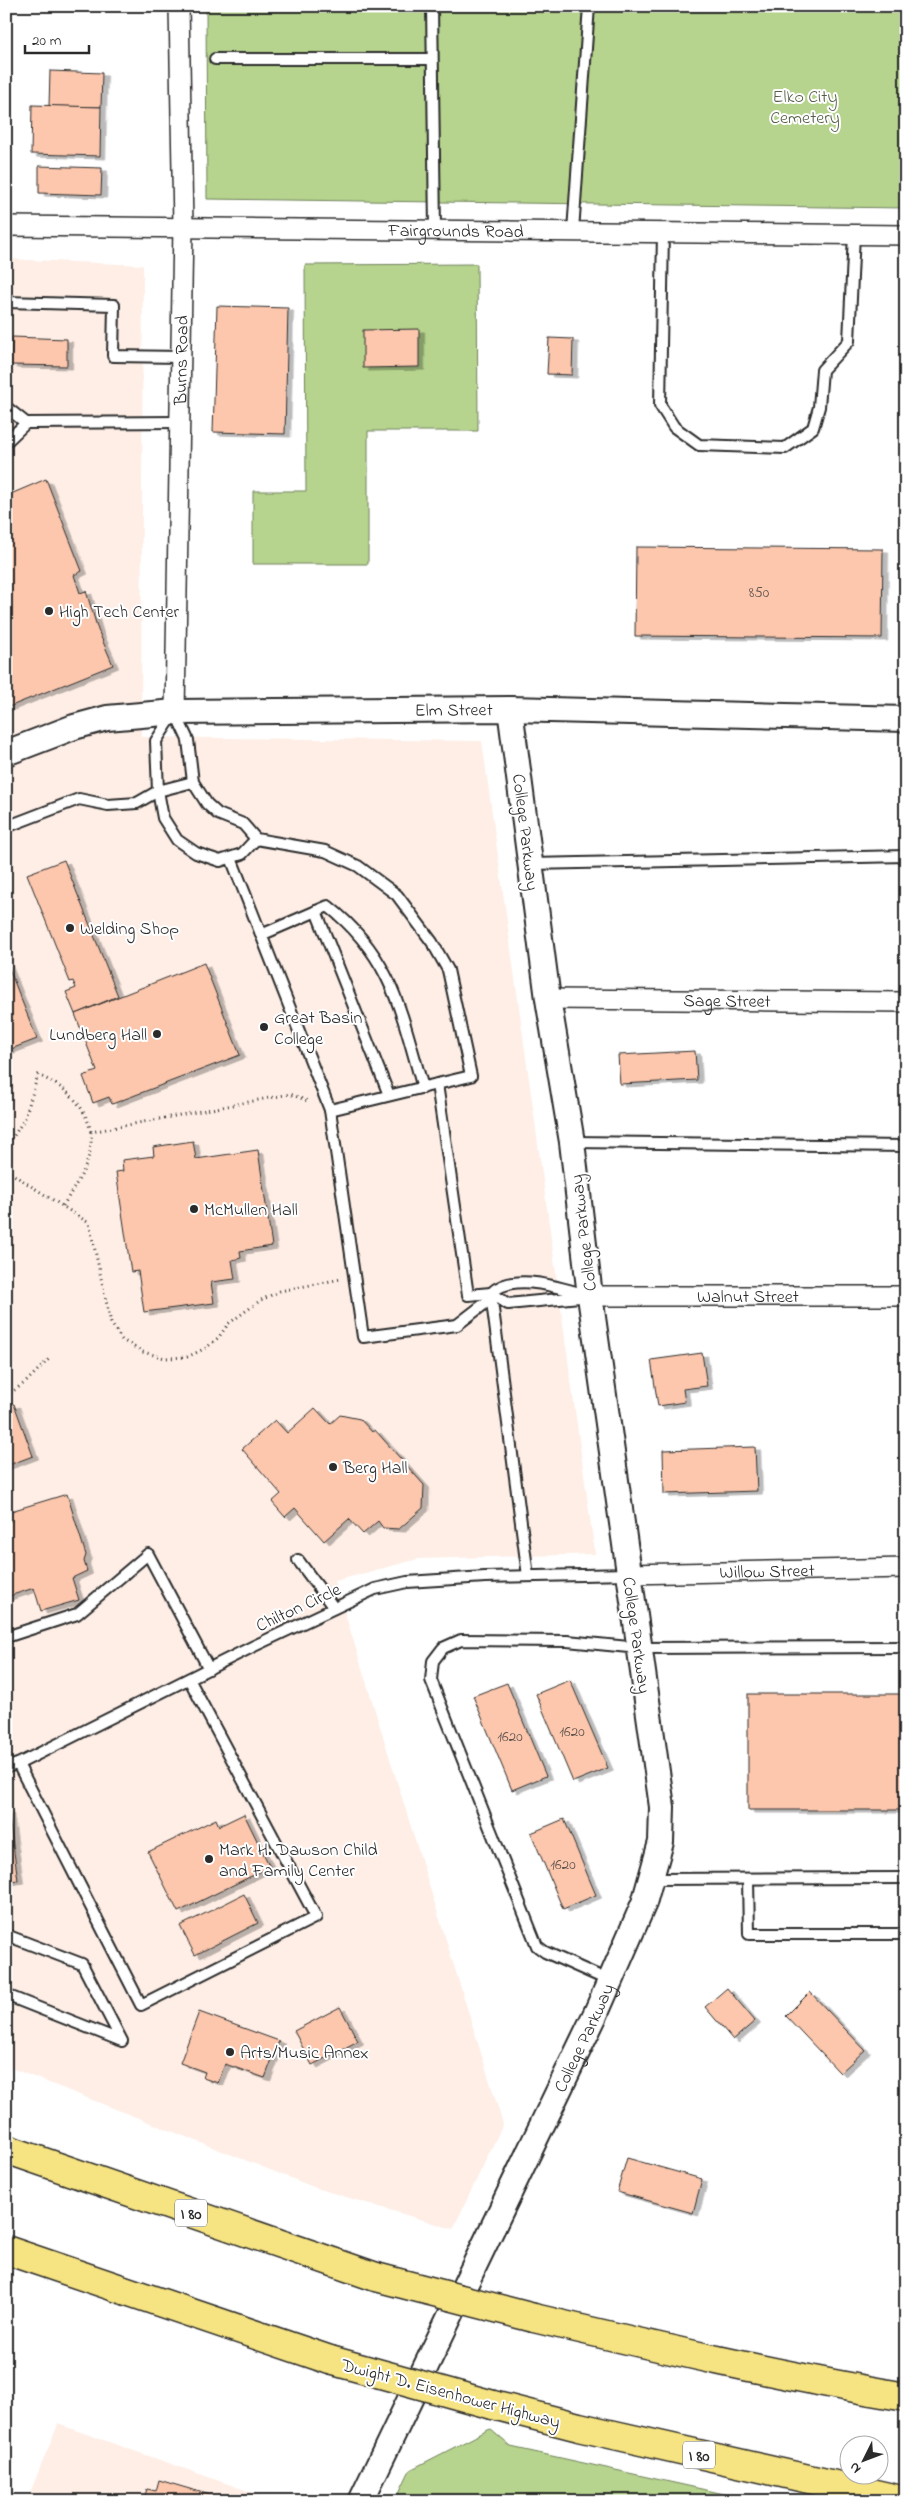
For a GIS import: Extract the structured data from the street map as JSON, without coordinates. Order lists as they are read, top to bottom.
{
  "streets": {
    "highway": ["I 80", "Dwight D. Eisenhower Highway"],
    "street": [
      "Fairgrounds Road",
      "Burns Road",
      "Elm Street",
      "College Parkway",
      "Sage Street",
      "Walnut Street",
      "Willow Street"
    ],
    "lane": ["Chilton Circle"]
  },
  "crossings": [
    ["Fairgrounds Road", "Burns Road"],
    ["Burns Road", "Elm Street"],
    ["Elm Street", "College Parkway"],
    ["College Parkway", "Sage Street"],
    ["College Parkway", "Walnut Street"],
    ["College Parkway", "Willow Street"],
    ["College Parkway", "Chilton Circle"],
    ["Willow Street", "Chilton Circle"]
  ],
  "parks": ["Elko City Cemetery"],
  "places": [
    "High Tech Center",
    "Welding Shop",
    "Great Basin College",
    "Lundberg Hall",
    "McMullen Hall",
    "Berg Hall",
    "Mark H. Dawson Child and Family Center",
    "Arts/Music Annex"
  ],
  "house_numbers": [
    "850",
    "1620",
    "1620",
    "1620"
  ],
  "scale_bar": "20 m",
  "north": "bottom left"
}
